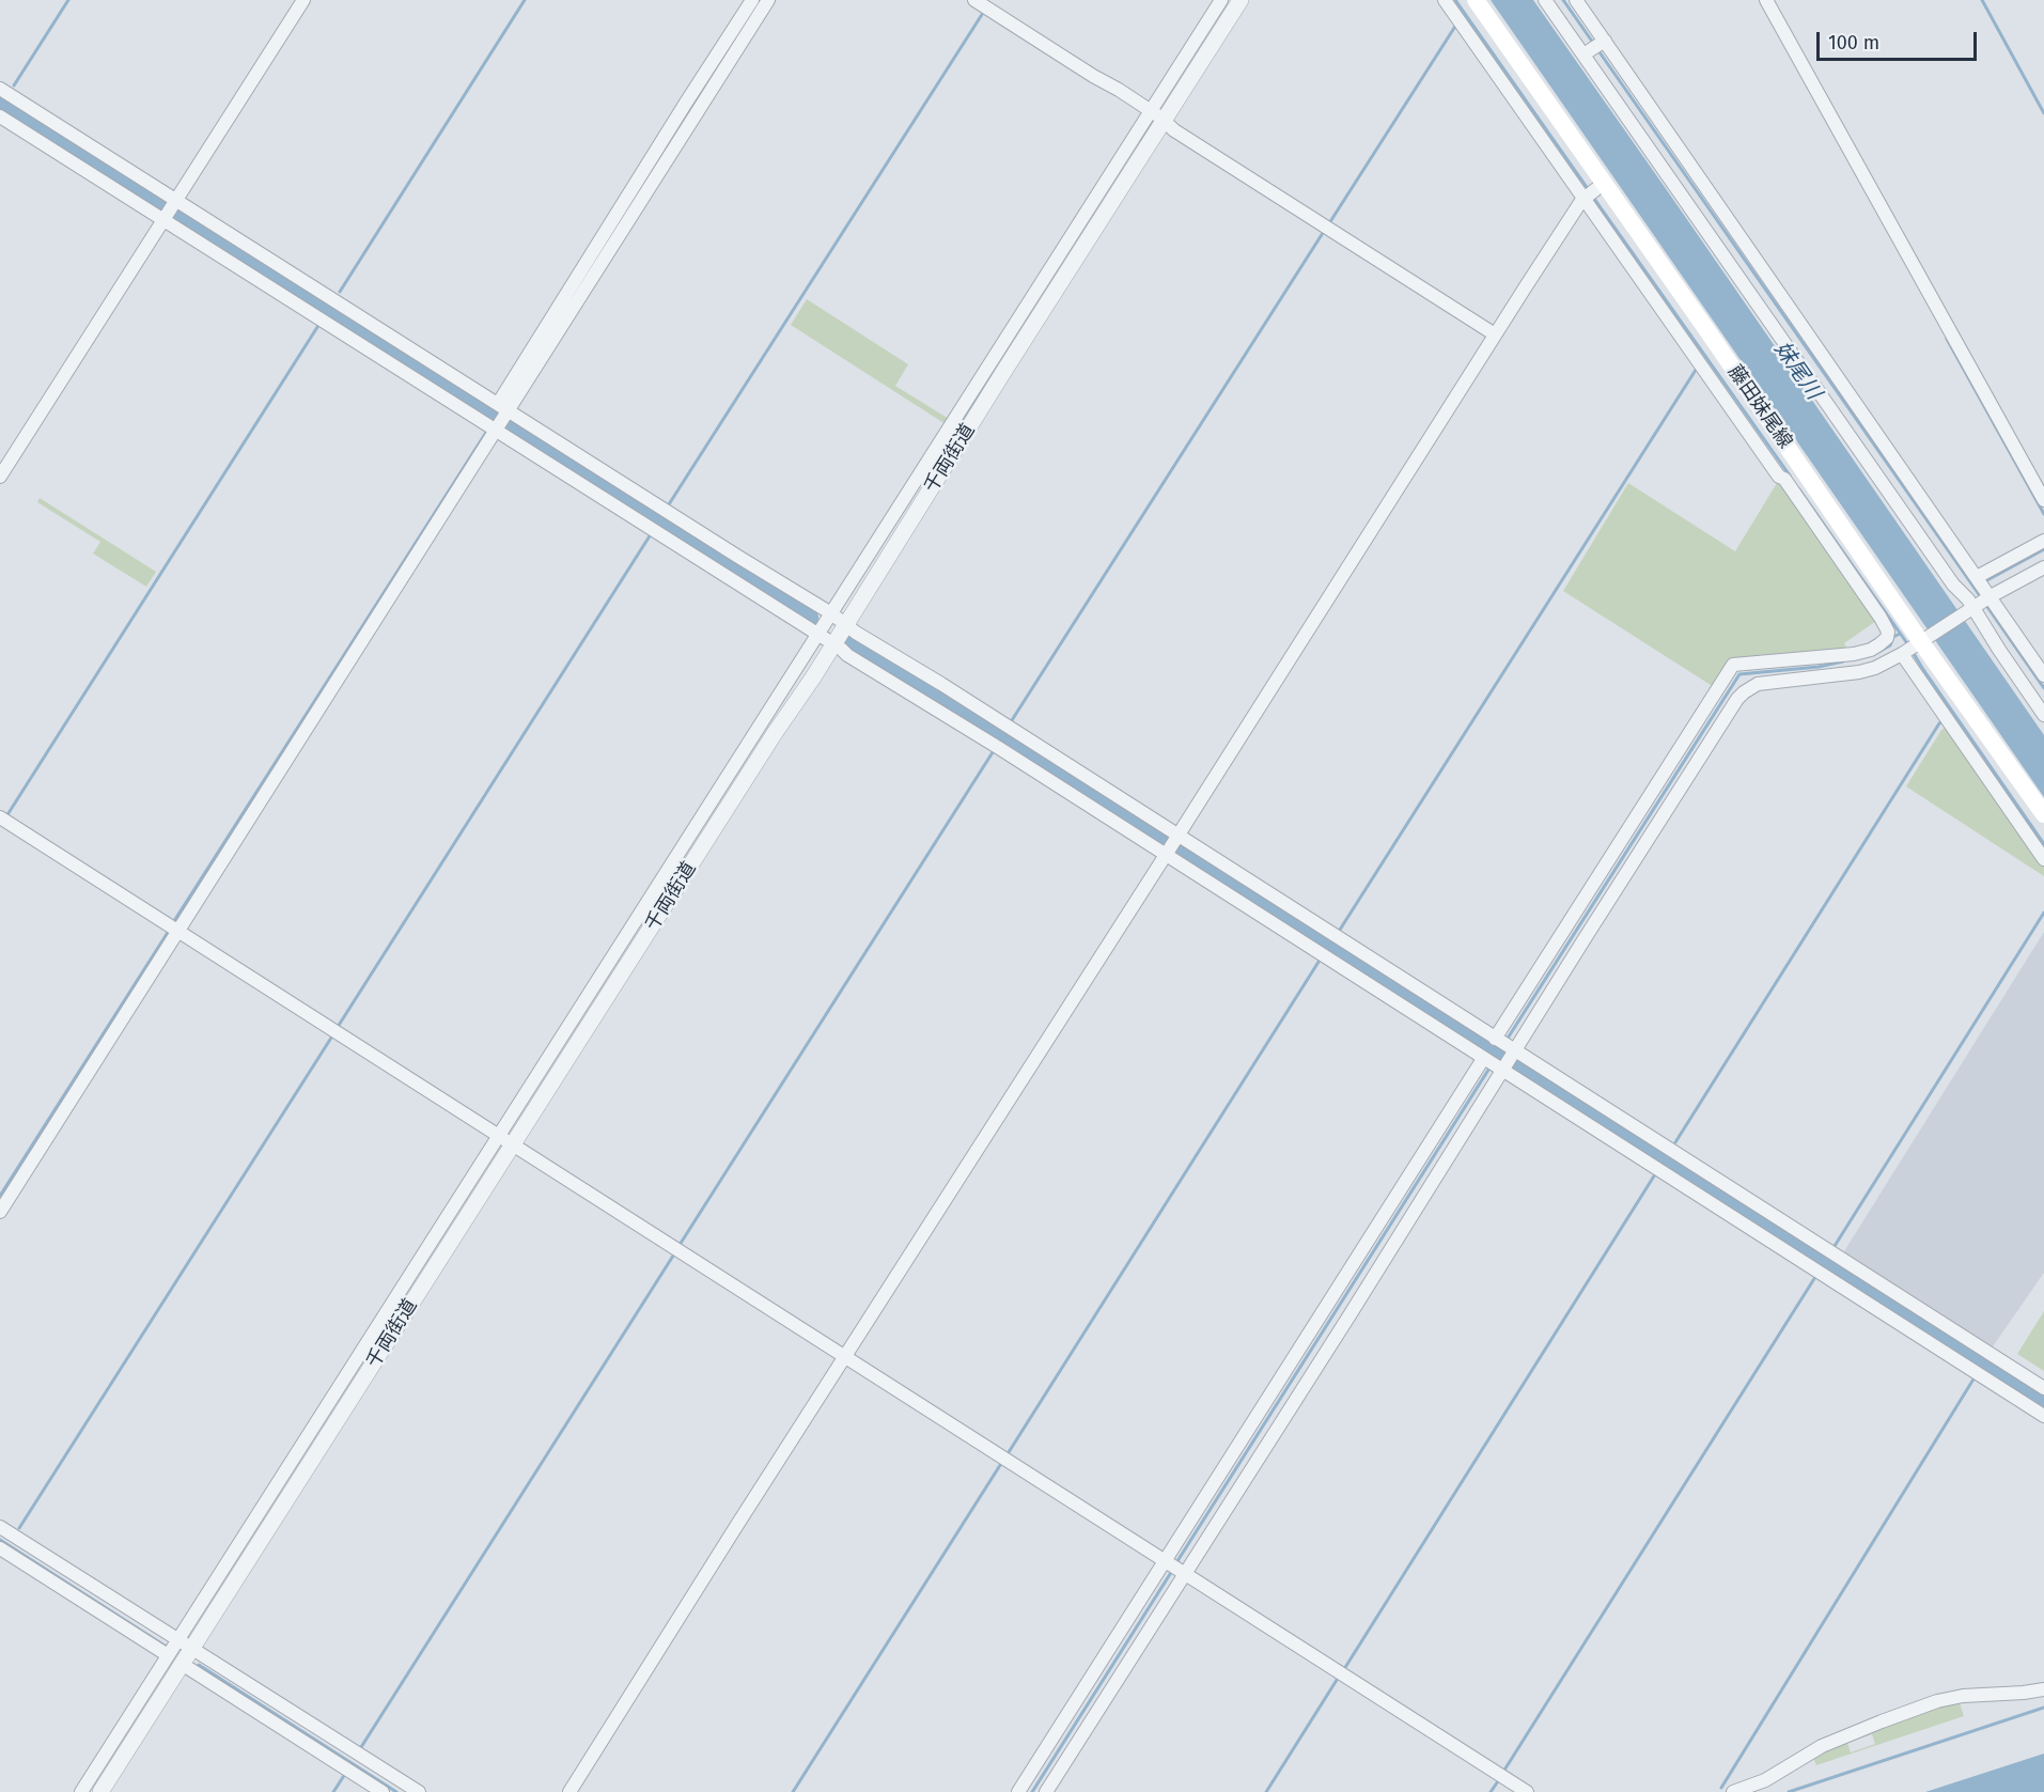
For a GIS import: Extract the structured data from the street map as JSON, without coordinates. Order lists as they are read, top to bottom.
{
  "streets": {
    "main road": ["藤田妹尾線"],
    "street": ["千両街道"]
  },
  "water": ["妹尾川"],
  "scale_bar": "100 m"
}
